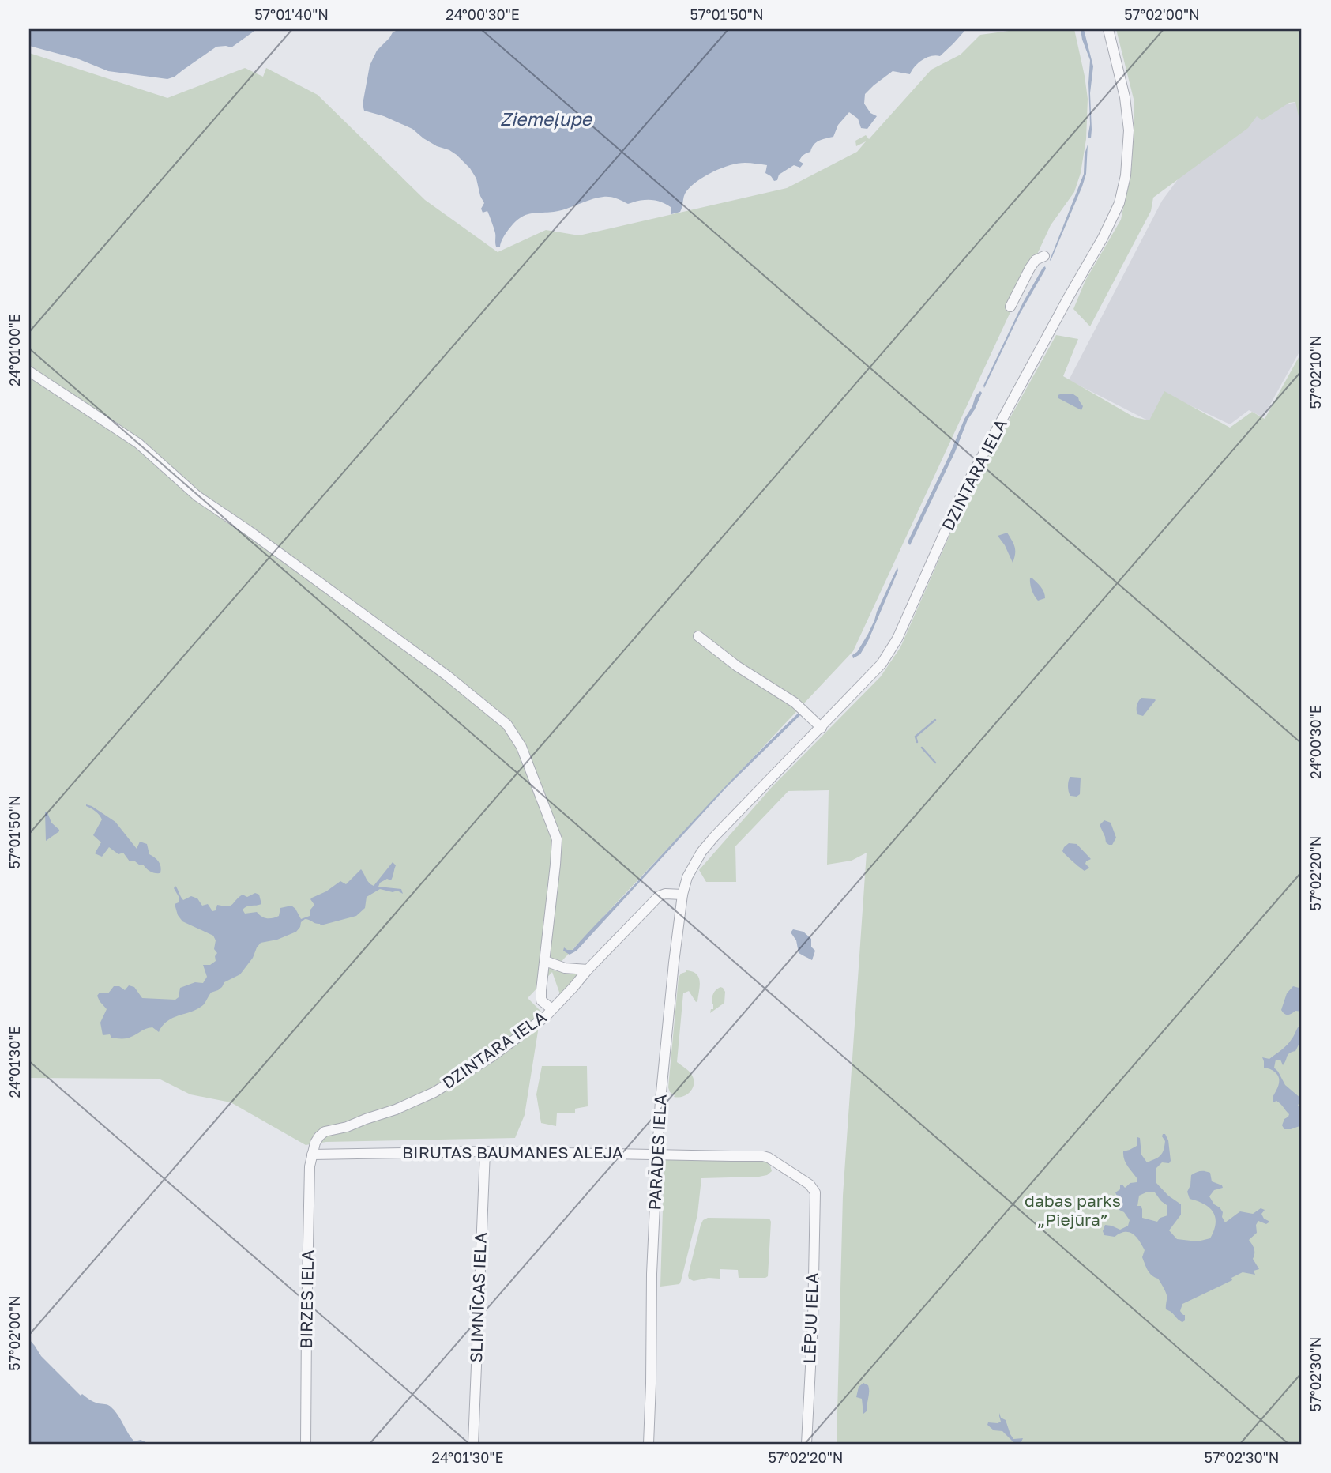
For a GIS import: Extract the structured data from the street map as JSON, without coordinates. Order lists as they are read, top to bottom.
{
  "streets": {
    "street": [
      "DZINTARA IELA",
      "PARĀDES IELA",
      "BIRUTAS BAUMANES ALEJA",
      "SLIMNĪCAS IELA",
      "BIRZES IELA",
      "LĒPJU IELA"
    ]
  },
  "crossings": [
    ["DZINTARA IELA", "PARĀDES IELA"],
    ["DZINTARA IELA", "BIRUTAS BAUMANES ALEJA"],
    ["DZINTARA IELA", "BIRZES IELA"],
    ["PARĀDES IELA", "BIRUTAS BAUMANES ALEJA"],
    ["BIRUTAS BAUMANES ALEJA", "SLIMNĪCAS IELA"],
    ["BIRUTAS BAUMANES ALEJA", "BIRZES IELA"],
    ["BIRUTAS BAUMANES ALEJA", "LĒPJU IELA"]
  ],
  "water": ["Ziemeļupe"],
  "parks": ["dabas parks „Piejūra”"],
  "coordinates": [
    "57°01'40\"N",
    "24°00'30\"E",
    "57°01'50\"N",
    "57°02'00\"N",
    "24°01'00\"E",
    "57°02'10\"N",
    "57°02'20\"N",
    "24°01'30\"E",
    "57°02'30\"N"
  ]
}
